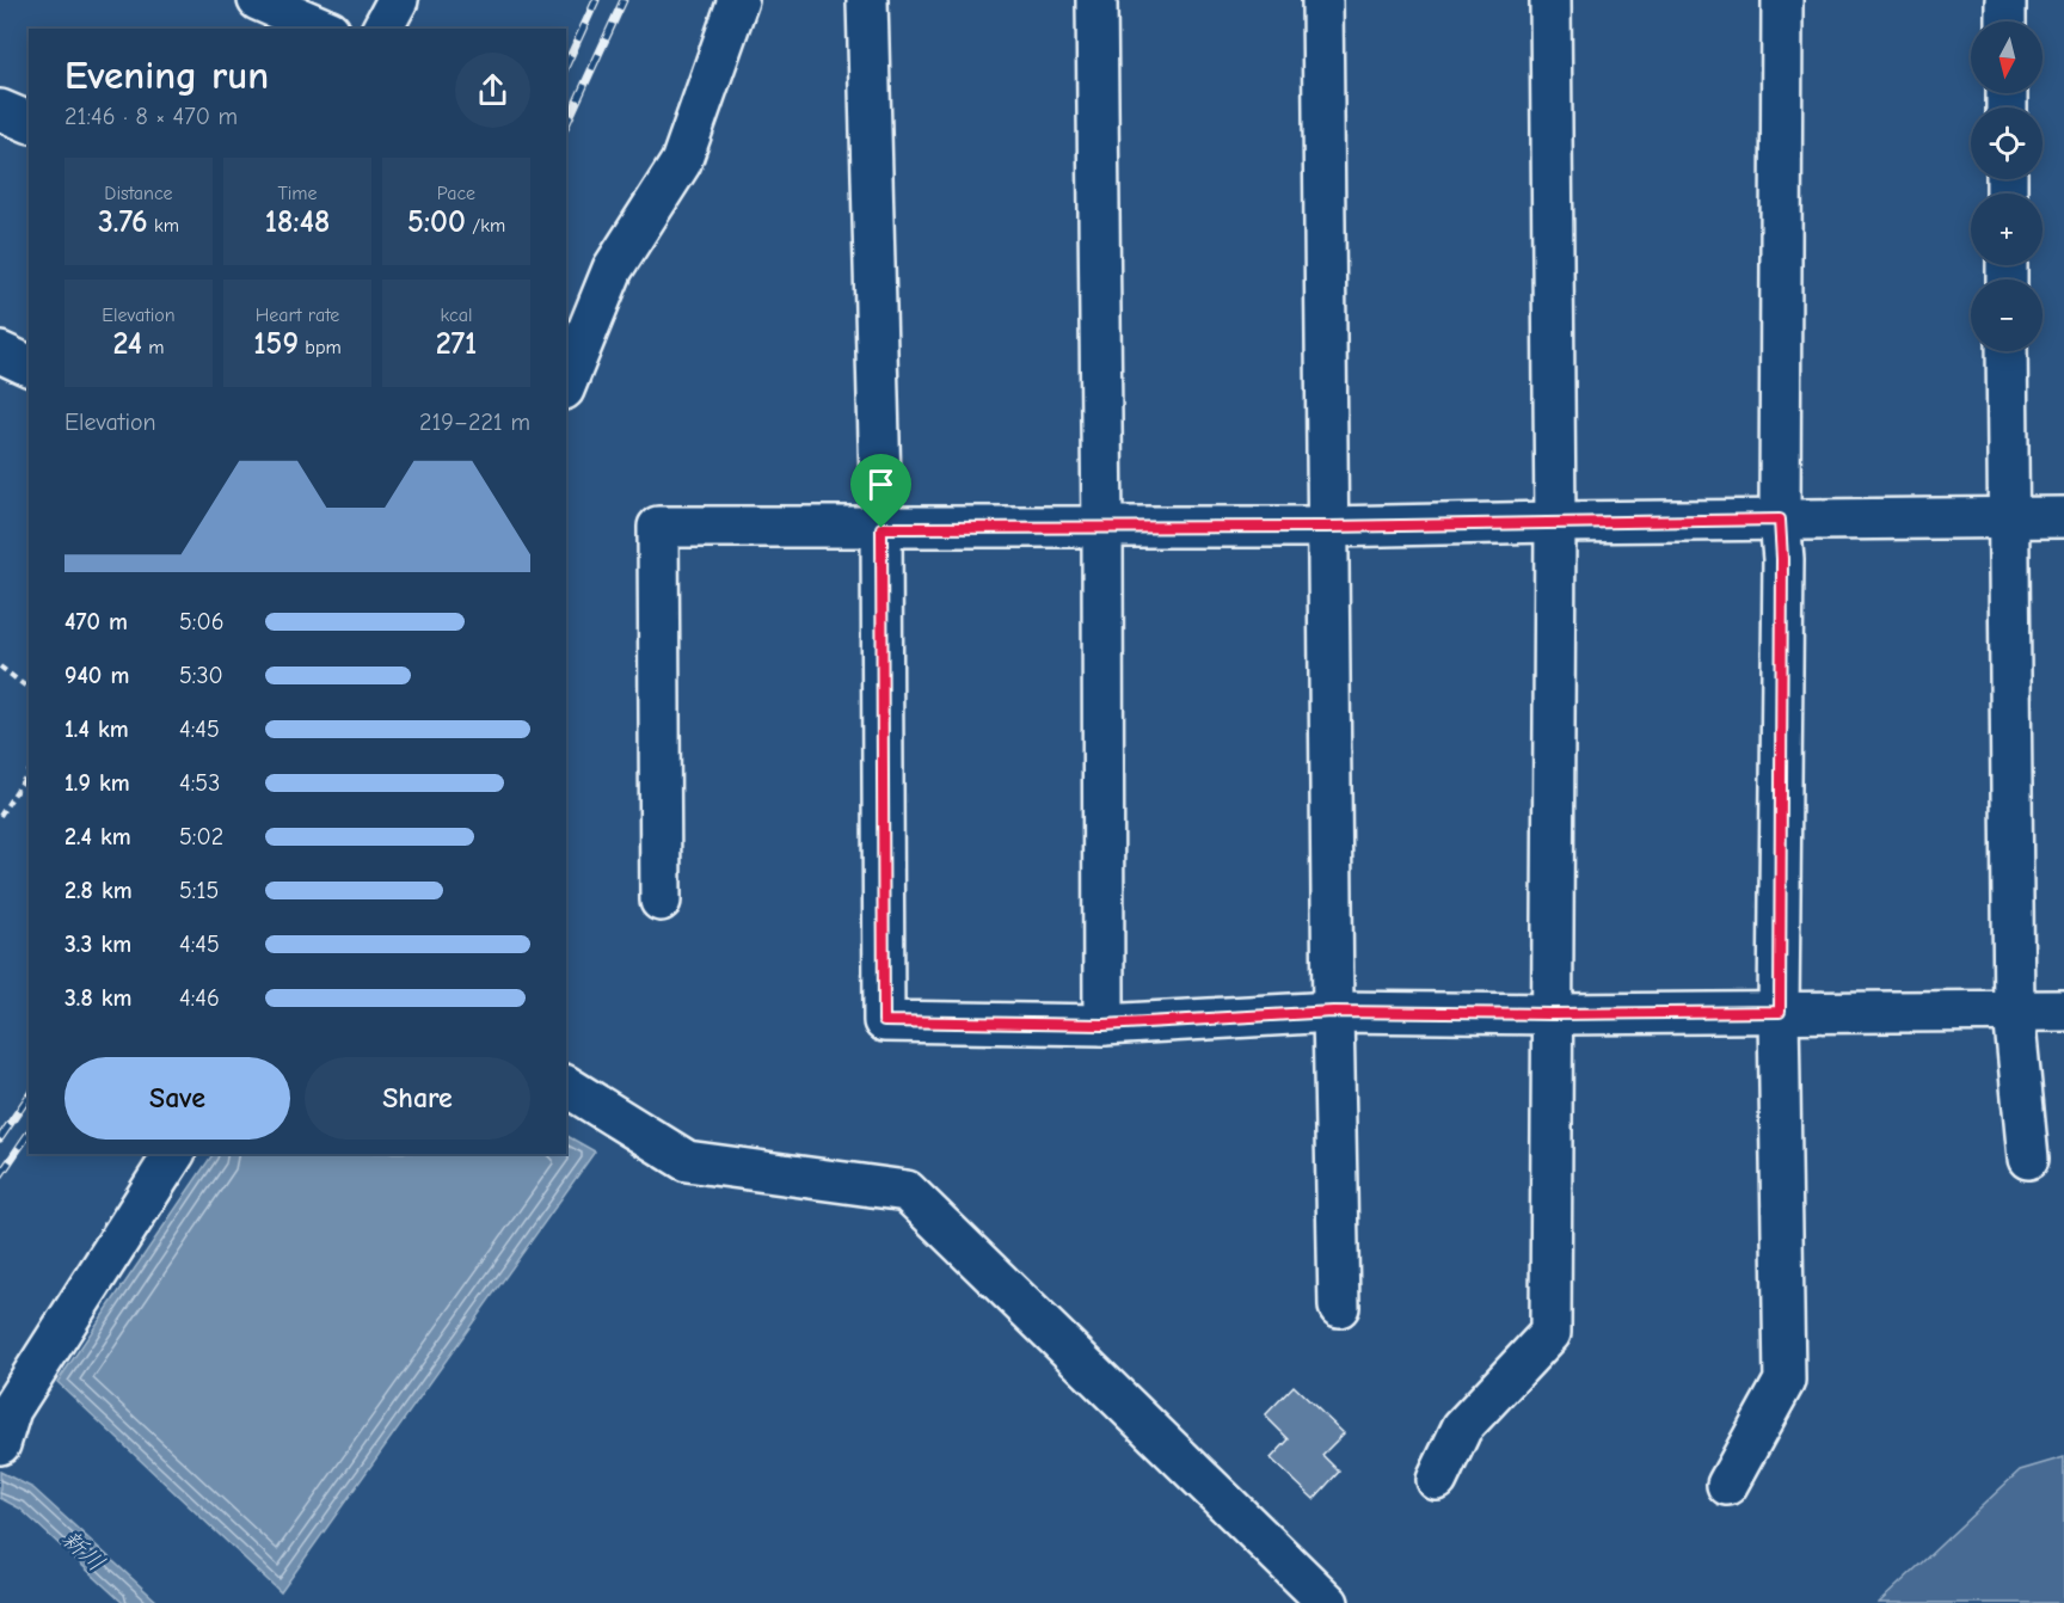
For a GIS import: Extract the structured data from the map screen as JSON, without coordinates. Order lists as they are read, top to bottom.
{
  "water": ["新川"],
  "north": "bottom",
  "page": {
    "map_buttons": ["+", "−"],
    "heading": ["Evening run", "21:46 · 8 × 470 m"],
    "stats": [
      ["Distance", "3.76 km"],
      ["Time", "18:48"],
      ["Pace", "5:00 /km"],
      ["Elevation", "24 m"],
      ["Heart rate", "159 bpm"],
      ["kcal", "271"]
    ],
    "chart": ["Elevation", "219–221 m"],
    "list": [
      {
        "name": "470 m",
        "note": "5:06"
      },
      {
        "name": "940 m",
        "note": "5:30"
      },
      {
        "name": "1.4 km",
        "note": "4:45"
      },
      {
        "name": "1.9 km",
        "note": "4:53"
      },
      {
        "name": "2.4 km",
        "note": "5:02"
      },
      {
        "name": "2.8 km",
        "note": "5:15"
      },
      {
        "name": "3.3 km",
        "note": "4:45"
      },
      {
        "name": "3.8 km",
        "note": "4:46"
      }
    ],
    "buttons": ["Save", "Share"]
  }
}
